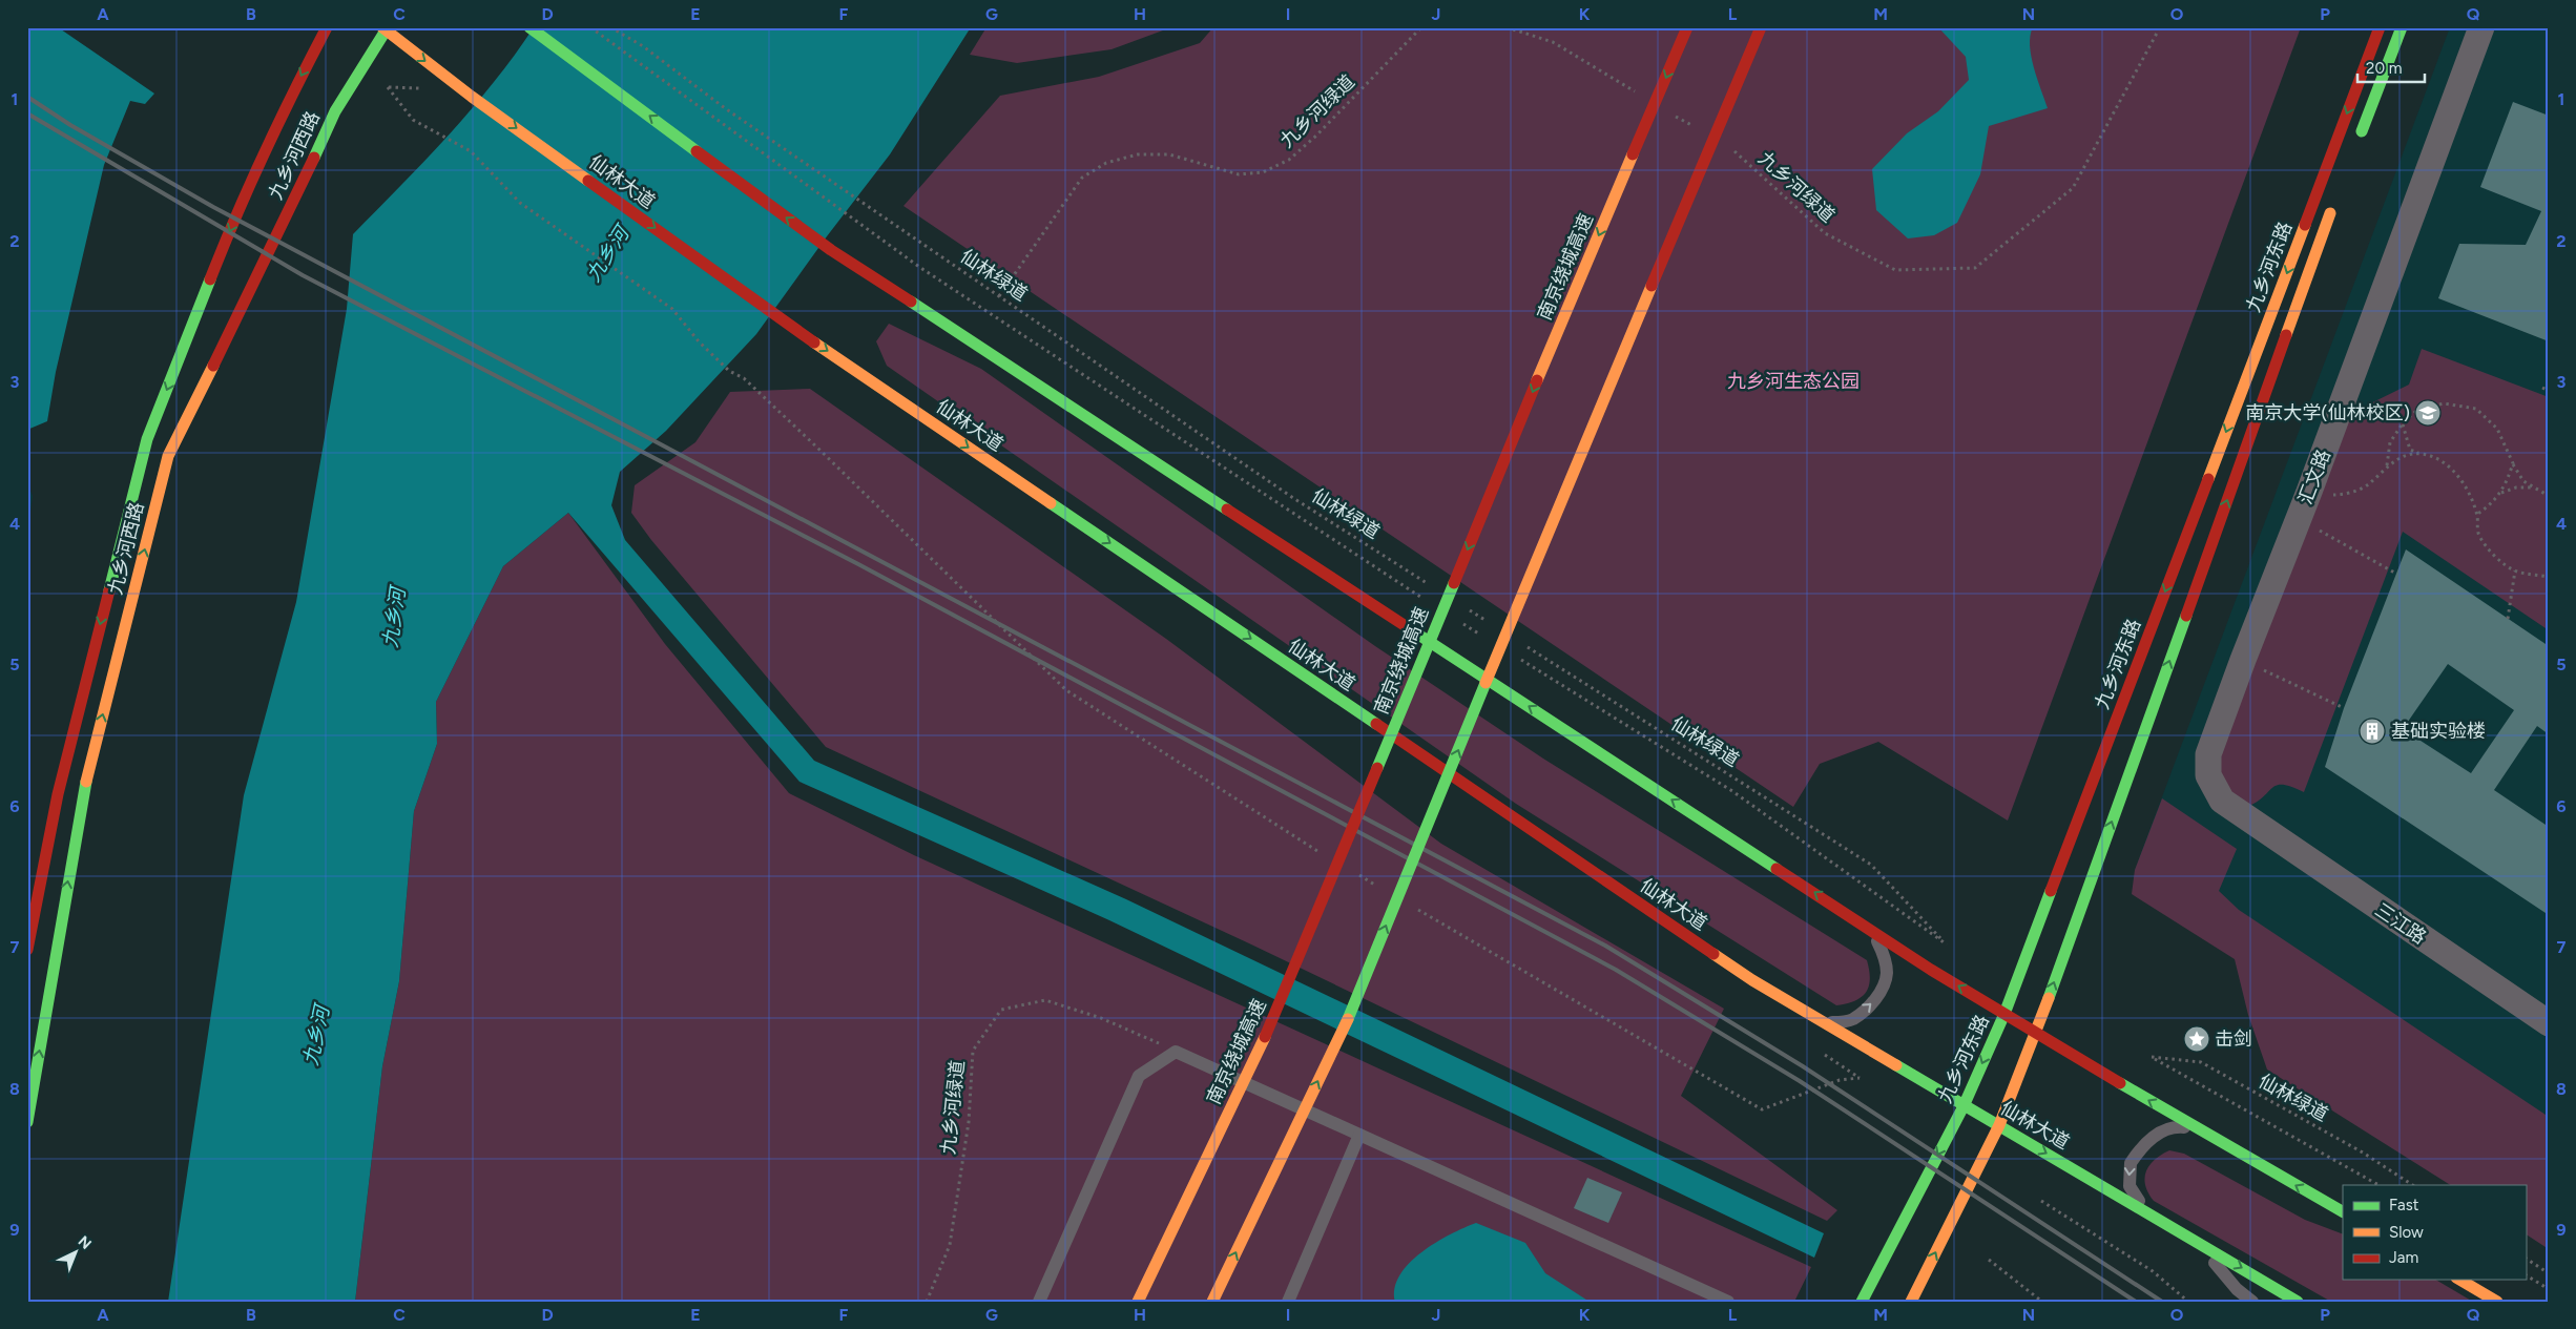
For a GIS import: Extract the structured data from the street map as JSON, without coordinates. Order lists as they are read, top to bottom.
{
  "streets": {
    "main road": [
      "九乡河西路",
      "仙林大道",
      "南京绕城高速",
      "九乡河东路"
    ],
    "street": ["汇文路", "三江路"],
    "path": ["九乡河绿道", "仙林绿道"]
  },
  "crossings": [
    ["九乡河绿道", "仙林绿道"],
    ["九乡河西路", "仙林大道"],
    ["仙林大道", "九乡河东路"],
    ["汇文路", "三江路"]
  ],
  "water": ["九乡河"],
  "parks": ["九乡河生态公园"],
  "places": {
    "school or university": ["南京大学(仙林校区)"],
    "building": ["基础实验楼"],
    "place": ["击剑"]
  },
  "legend": ["Fast", "Slow", "Jam"],
  "scale_bar": "20 m",
  "north": "top right",
  "grid": {
    "columns": [
      "A",
      "B",
      "C",
      "D",
      "E",
      "F",
      "G",
      "H",
      "I",
      "J",
      "K",
      "L",
      "M",
      "N",
      "O",
      "P",
      "Q"
    ],
    "rows": [
      "1",
      "2",
      "3",
      "4",
      "5",
      "6",
      "7",
      "8",
      "9"
    ]
  }
}
